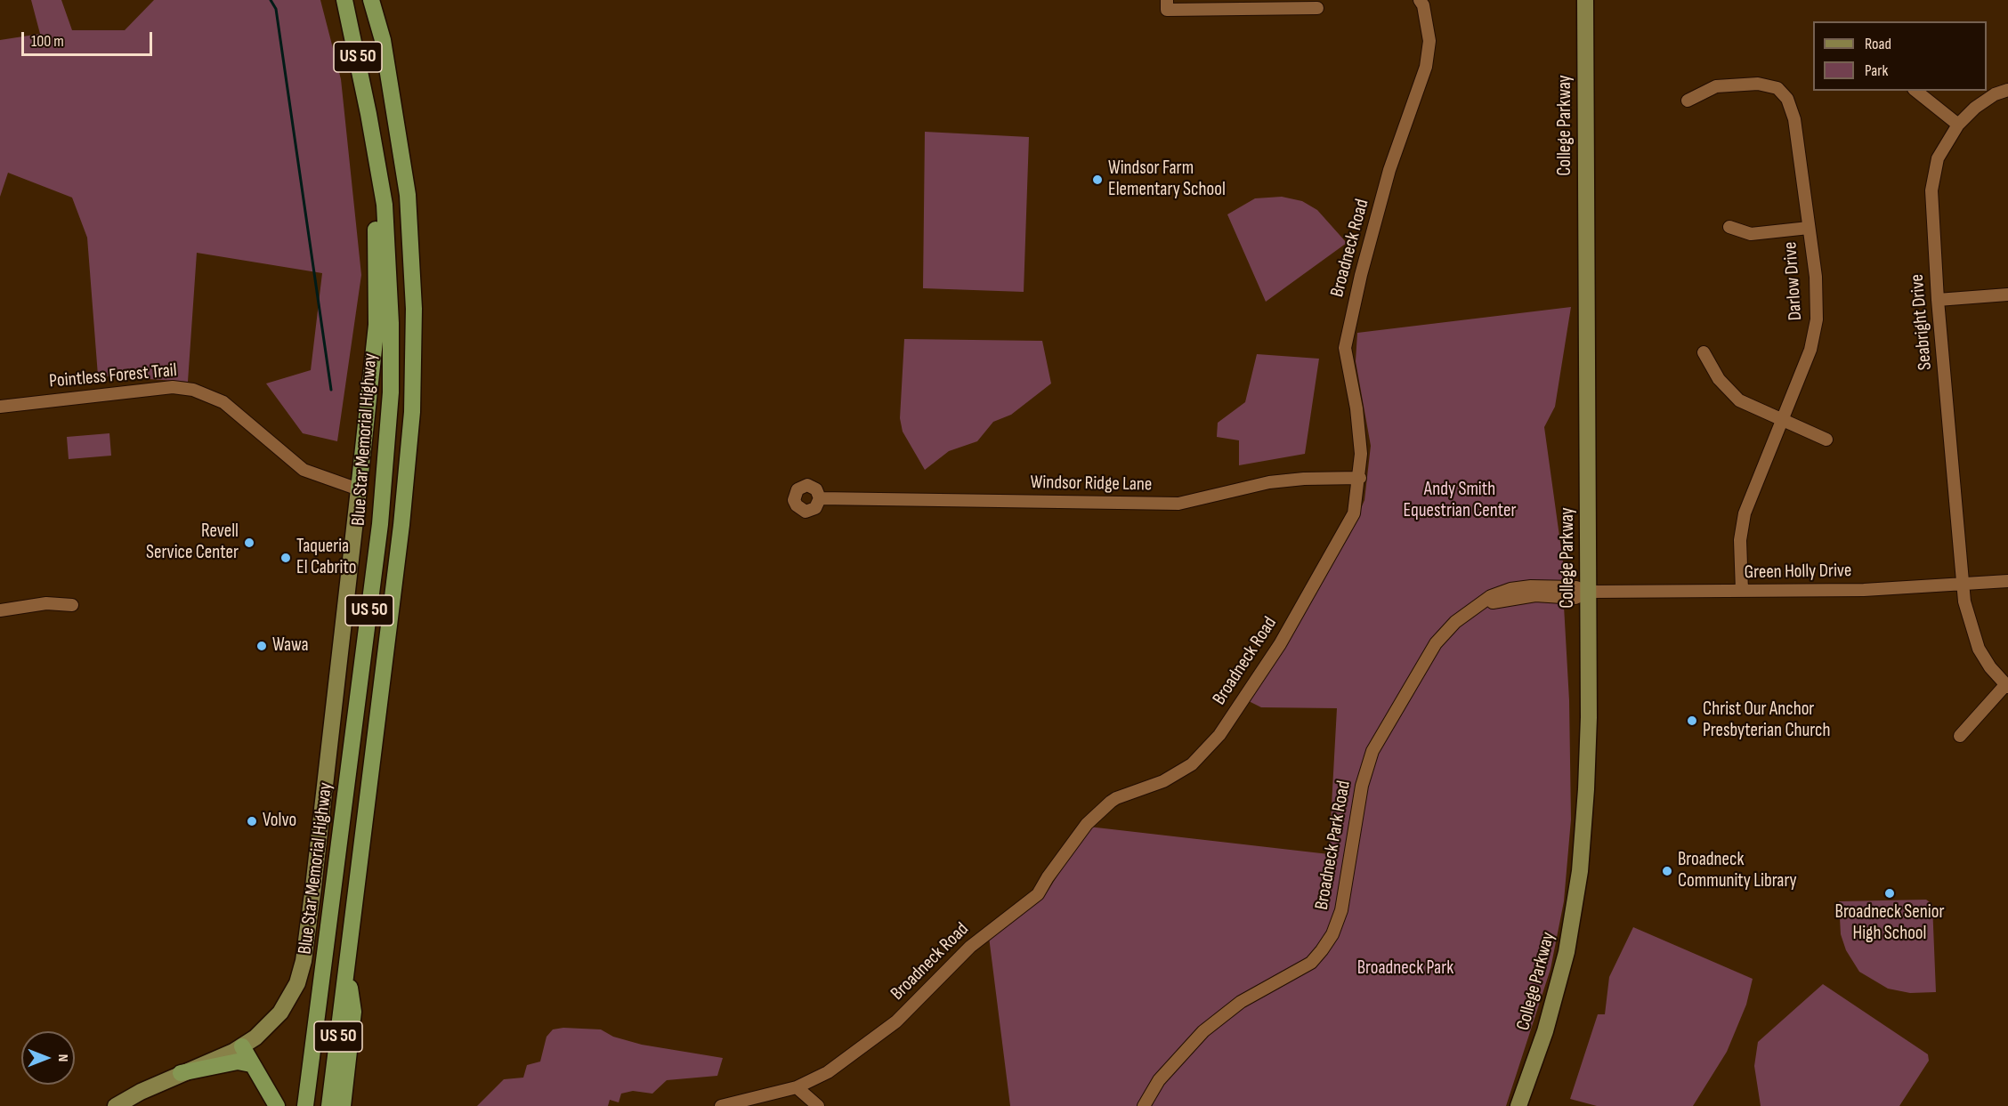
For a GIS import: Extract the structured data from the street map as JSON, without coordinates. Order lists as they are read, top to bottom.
{
  "streets": {
    "highway": ["US 50", "Blue Star Memorial Highway"],
    "main road": ["College Parkway"],
    "street": [
      "Broadneck Road",
      "Darlow Drive",
      "Seabright Drive",
      "Pointless Forest Trail",
      "Windsor Ridge Lane",
      "Green Holly Drive",
      "Broadneck Park Road"
    ]
  },
  "crossings": [
    ["College Parkway", "Green Holly Drive"],
    ["College Parkway", "Broadneck Park Road"],
    ["Broadneck Road", "Windsor Ridge Lane"],
    ["Darlow Drive", "Green Holly Drive"],
    ["Seabright Drive", "Green Holly Drive"],
    ["Green Holly Drive", "Broadneck Park Road"]
  ],
  "parks": ["Andy Smith Equestrian Center", "Broadneck Park"],
  "places": [
    "Windsor Farm Elementary School",
    "Revell Service Center",
    "Taqueria El Cabrito",
    "Wawa",
    "Christ Our Anchor Presbyterian Church",
    "Volvo",
    "Broadneck Community Library",
    "Broadneck Senior High School"
  ],
  "legend": ["Road", "Park"],
  "scale_bar": "100 m",
  "north": "right"
}
